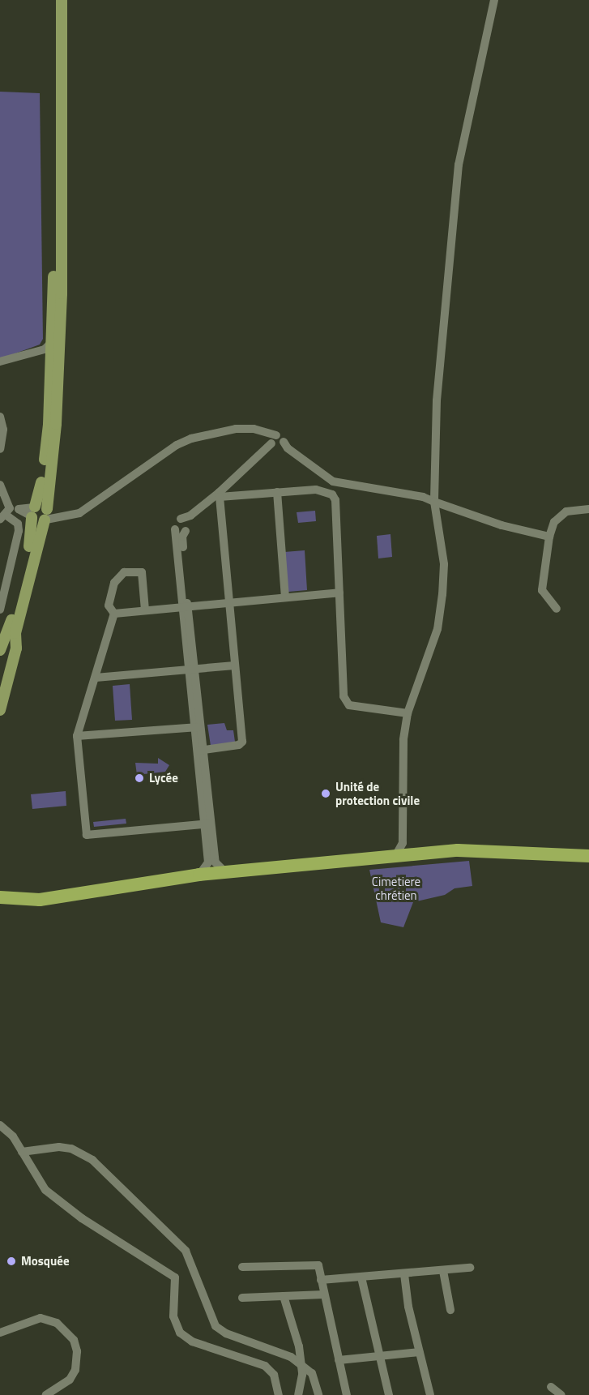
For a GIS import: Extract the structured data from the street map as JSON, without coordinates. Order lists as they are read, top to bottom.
{
  "parks": ["Cimetiere chrétien"],
  "places": ["Lycée", "Unité de protection civile", "Mosquée"]
}
